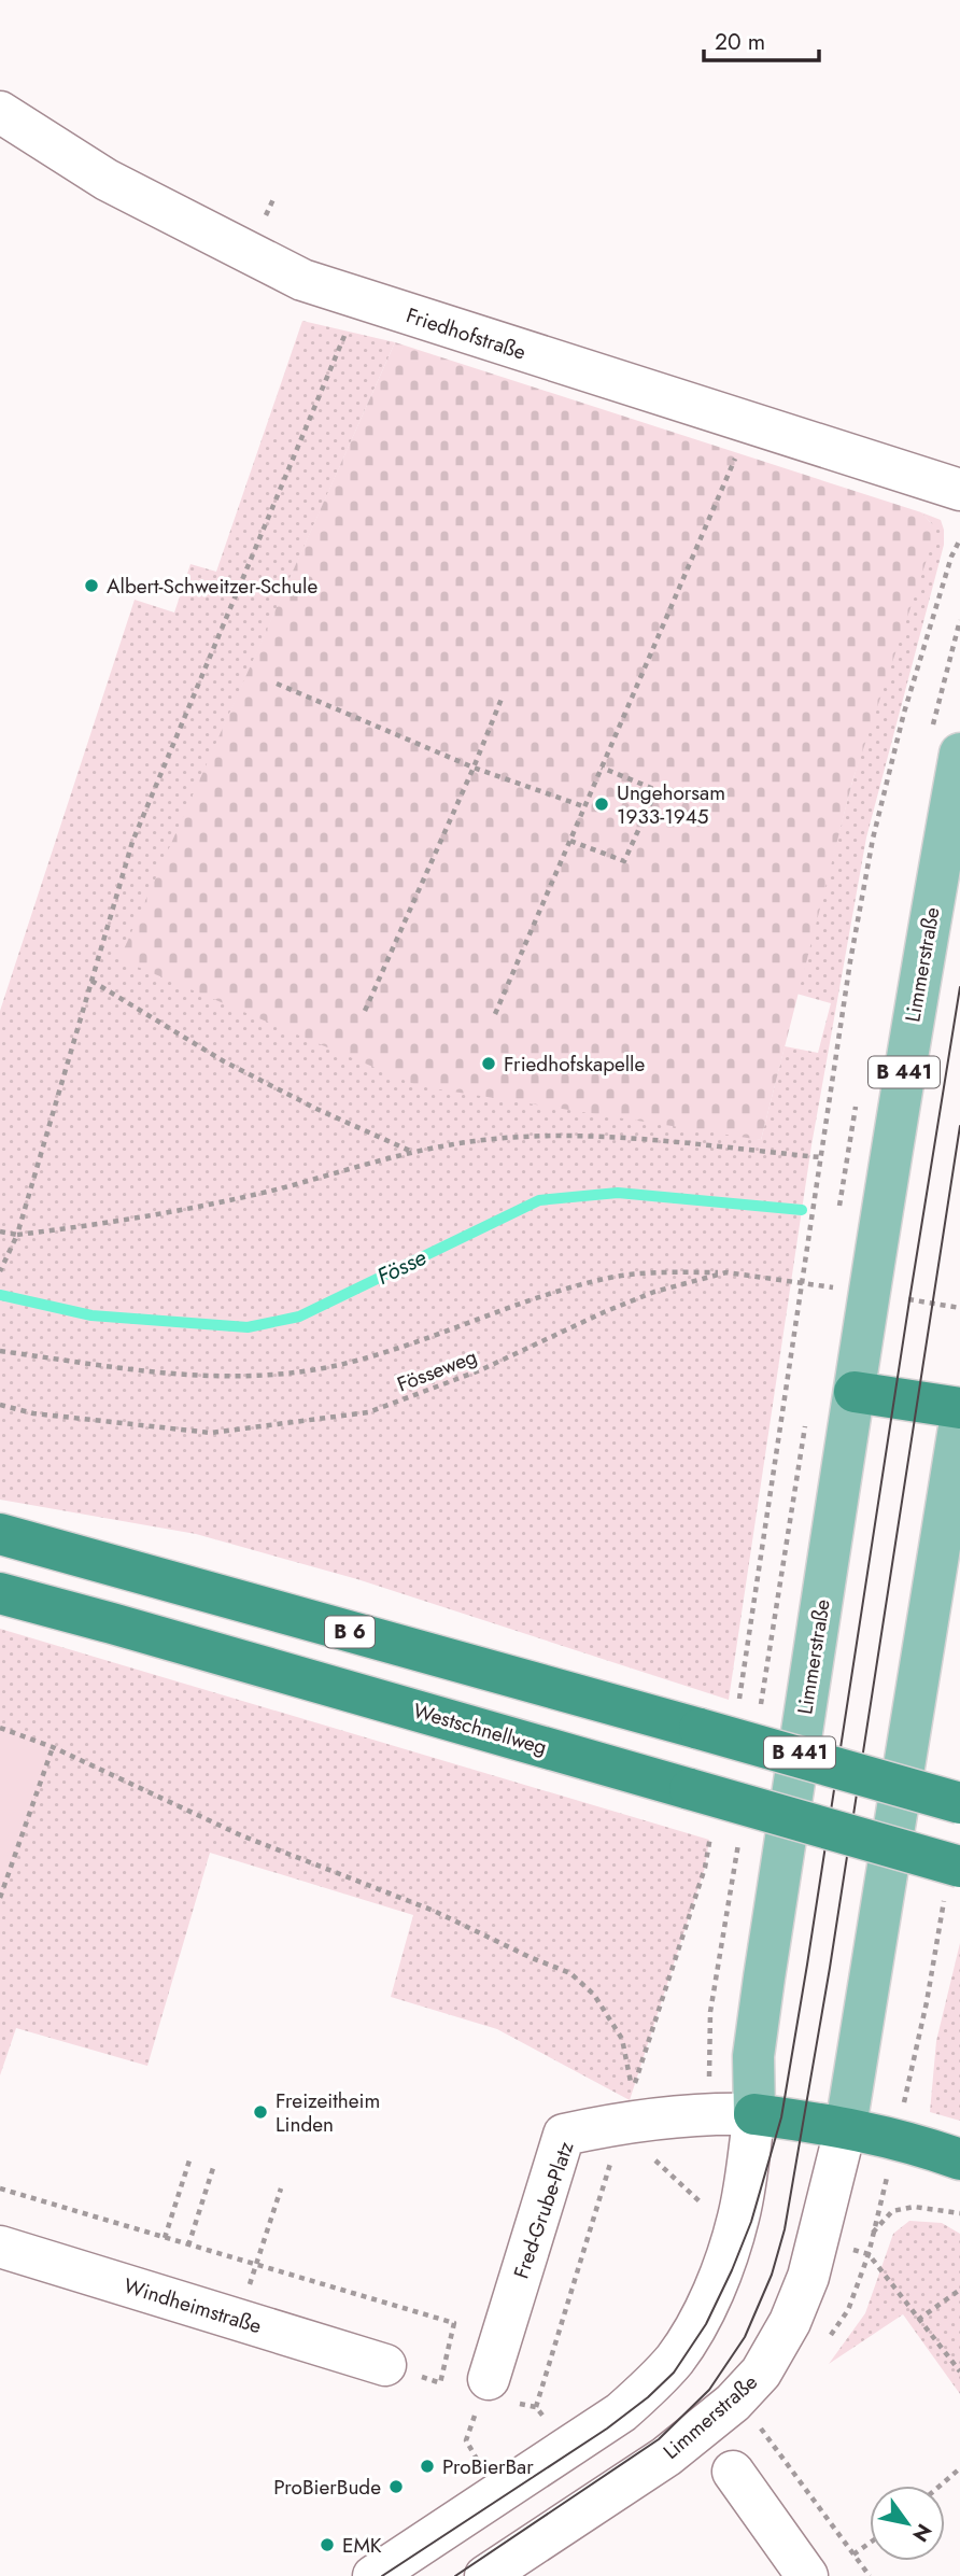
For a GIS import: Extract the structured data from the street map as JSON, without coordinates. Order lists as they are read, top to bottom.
{
  "streets": {
    "highway": ["B 6", "Westschnellweg"],
    "main road": ["Limmerstraße", "B 441"],
    "street": ["Friedhofstraße", "Fred-Grube-Platz", "Windheimstraße"],
    "path": ["Fösseweg"]
  },
  "crossings": [
    ["Limmerstraße", "Fösseweg"],
    ["Limmerstraße", "Fred-Grube-Platz"]
  ],
  "water": ["Fösse"],
  "places": [
    "Albert-Schweitzer-Schule",
    "Ungehorsam 1933-1945",
    "Friedhofskapelle",
    "Freizeitheim Linden",
    "ProBierBar",
    "ProBierBude",
    "EMK"
  ],
  "scale_bar": "20 m",
  "north": "bottom right"
}
